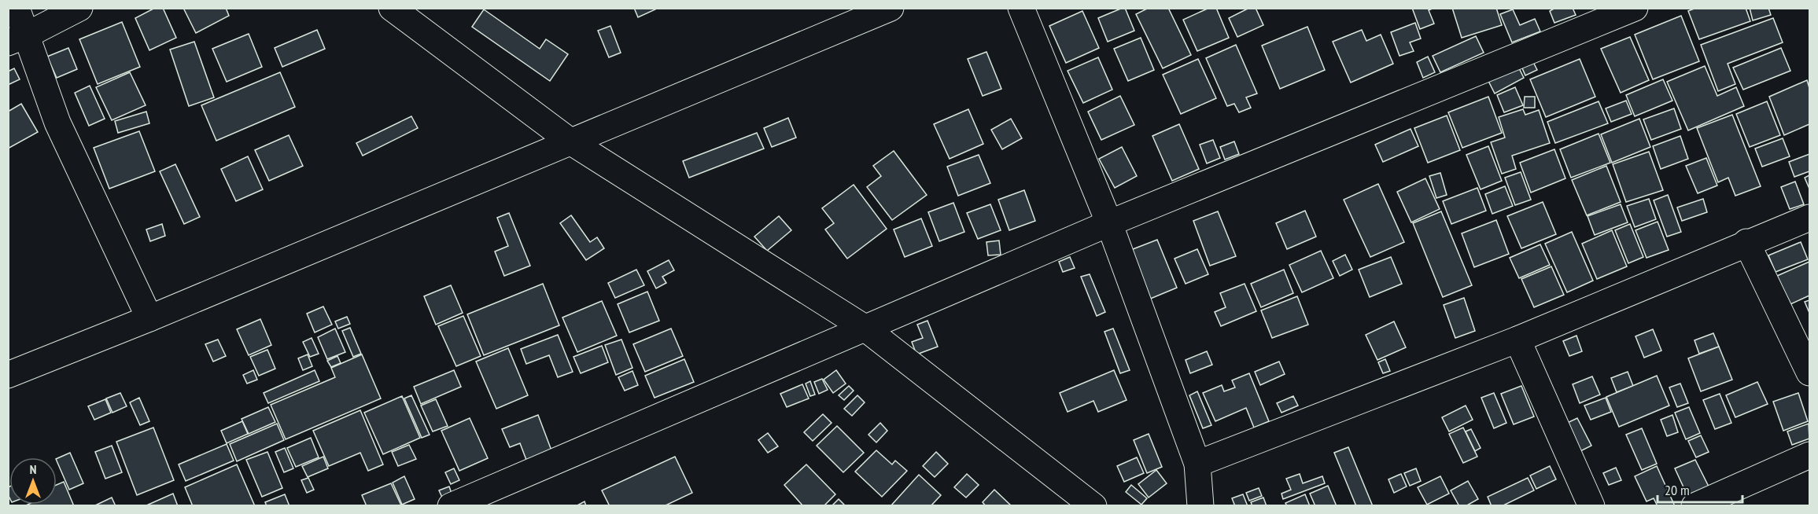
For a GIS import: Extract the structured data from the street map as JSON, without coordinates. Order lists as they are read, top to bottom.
{
  "scale_bar": "20 m",
  "north": "top"
}
